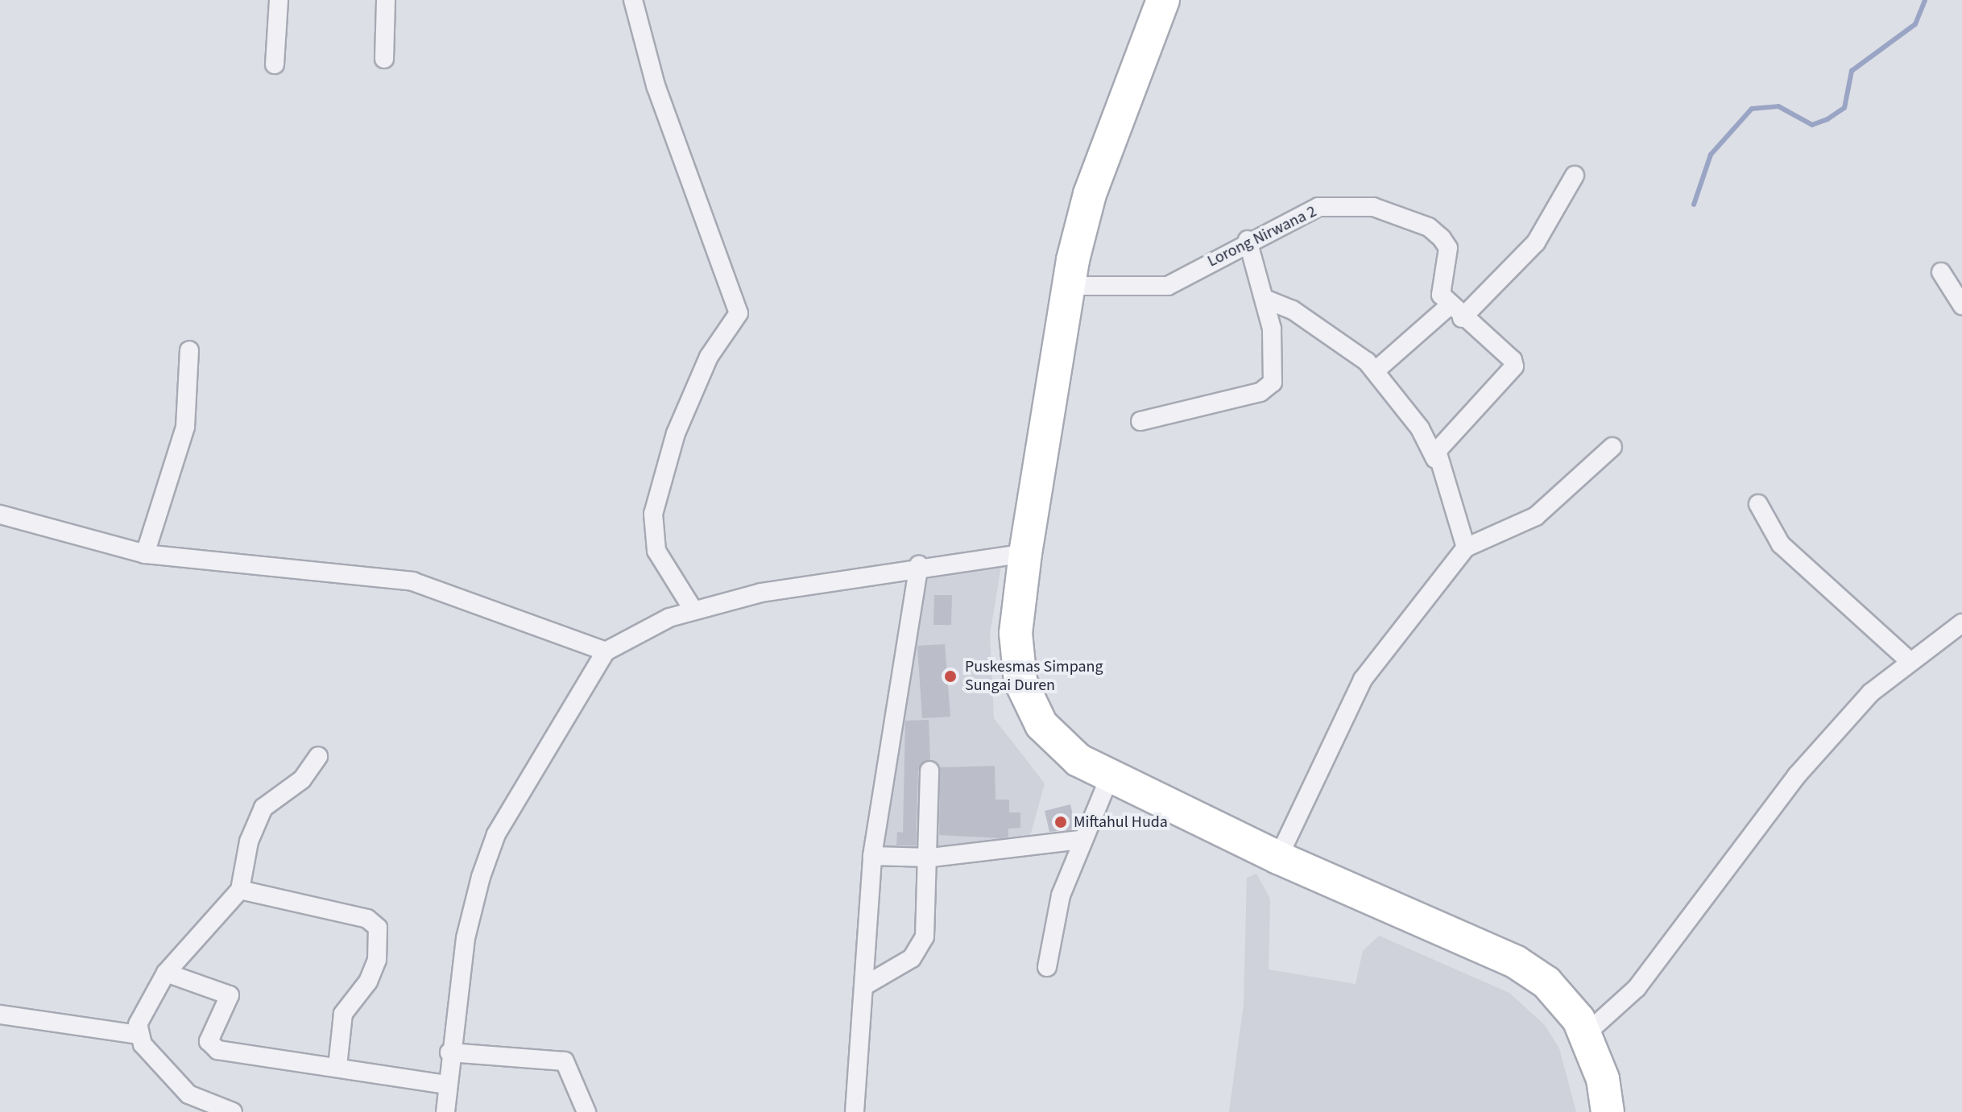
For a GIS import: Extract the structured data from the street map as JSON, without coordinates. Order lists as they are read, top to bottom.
{
  "streets": {
    "street": ["Lorong Nirwana 2"]
  },
  "places": ["Puskesmas Simpang Sungai Duren", "Miftahul Huda"]
}
